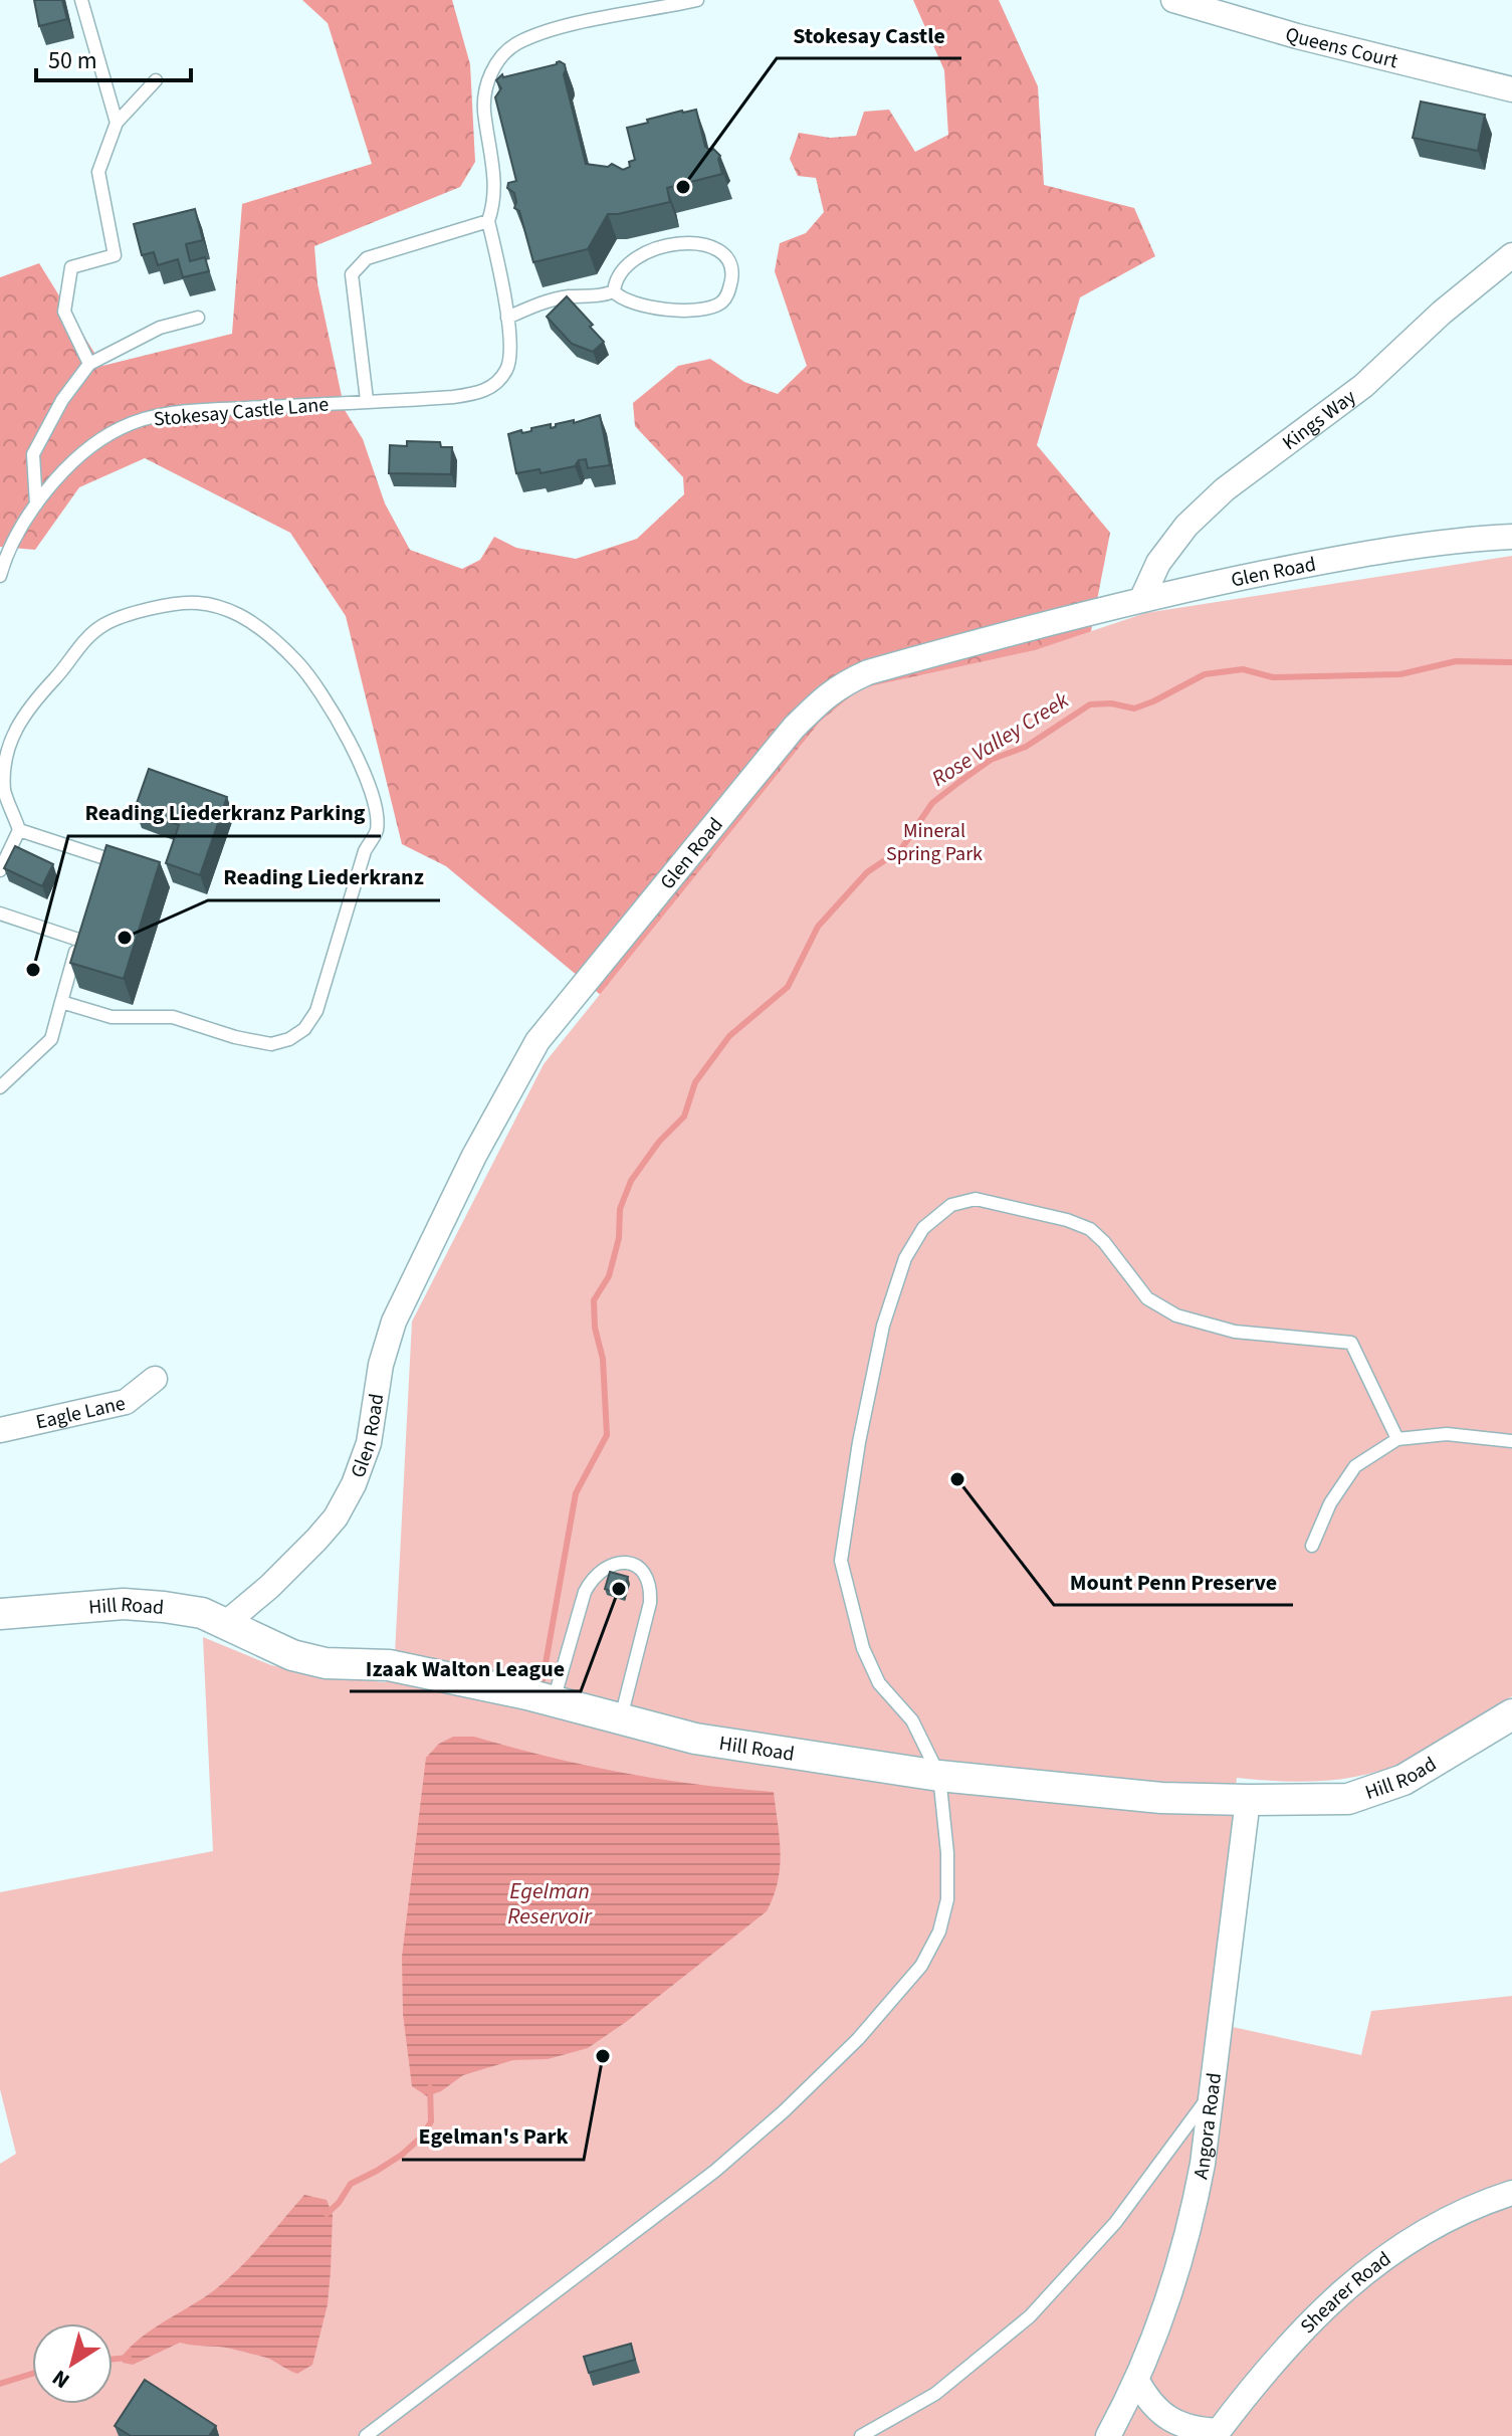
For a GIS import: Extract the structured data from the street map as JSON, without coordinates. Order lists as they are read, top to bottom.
{
  "streets": {
    "street": [
      "Queens Court",
      "Kings Way",
      "Glen Road",
      "Eagle Lane",
      "Hill Road",
      "Angora Road",
      "Shearer Road"
    ],
    "lane": ["Stokesay Castle Lane"]
  },
  "crossings": [
    ["Kings Way", "Glen Road"],
    ["Glen Road", "Hill Road"],
    ["Hill Road", "Angora Road"]
  ],
  "water": ["Rose Valley Creek", "Egelman Reservoir"],
  "parks": ["Mineral Spring Park"],
  "places": [
    "Stokesay Castle",
    "Reading Liederkranz",
    "Reading Liederkranz Parking",
    "Mount Penn Preserve",
    "Izaak Walton League",
    "Egelman's Park"
  ],
  "scale_bar": "50 m",
  "north": "bottom left"
}
